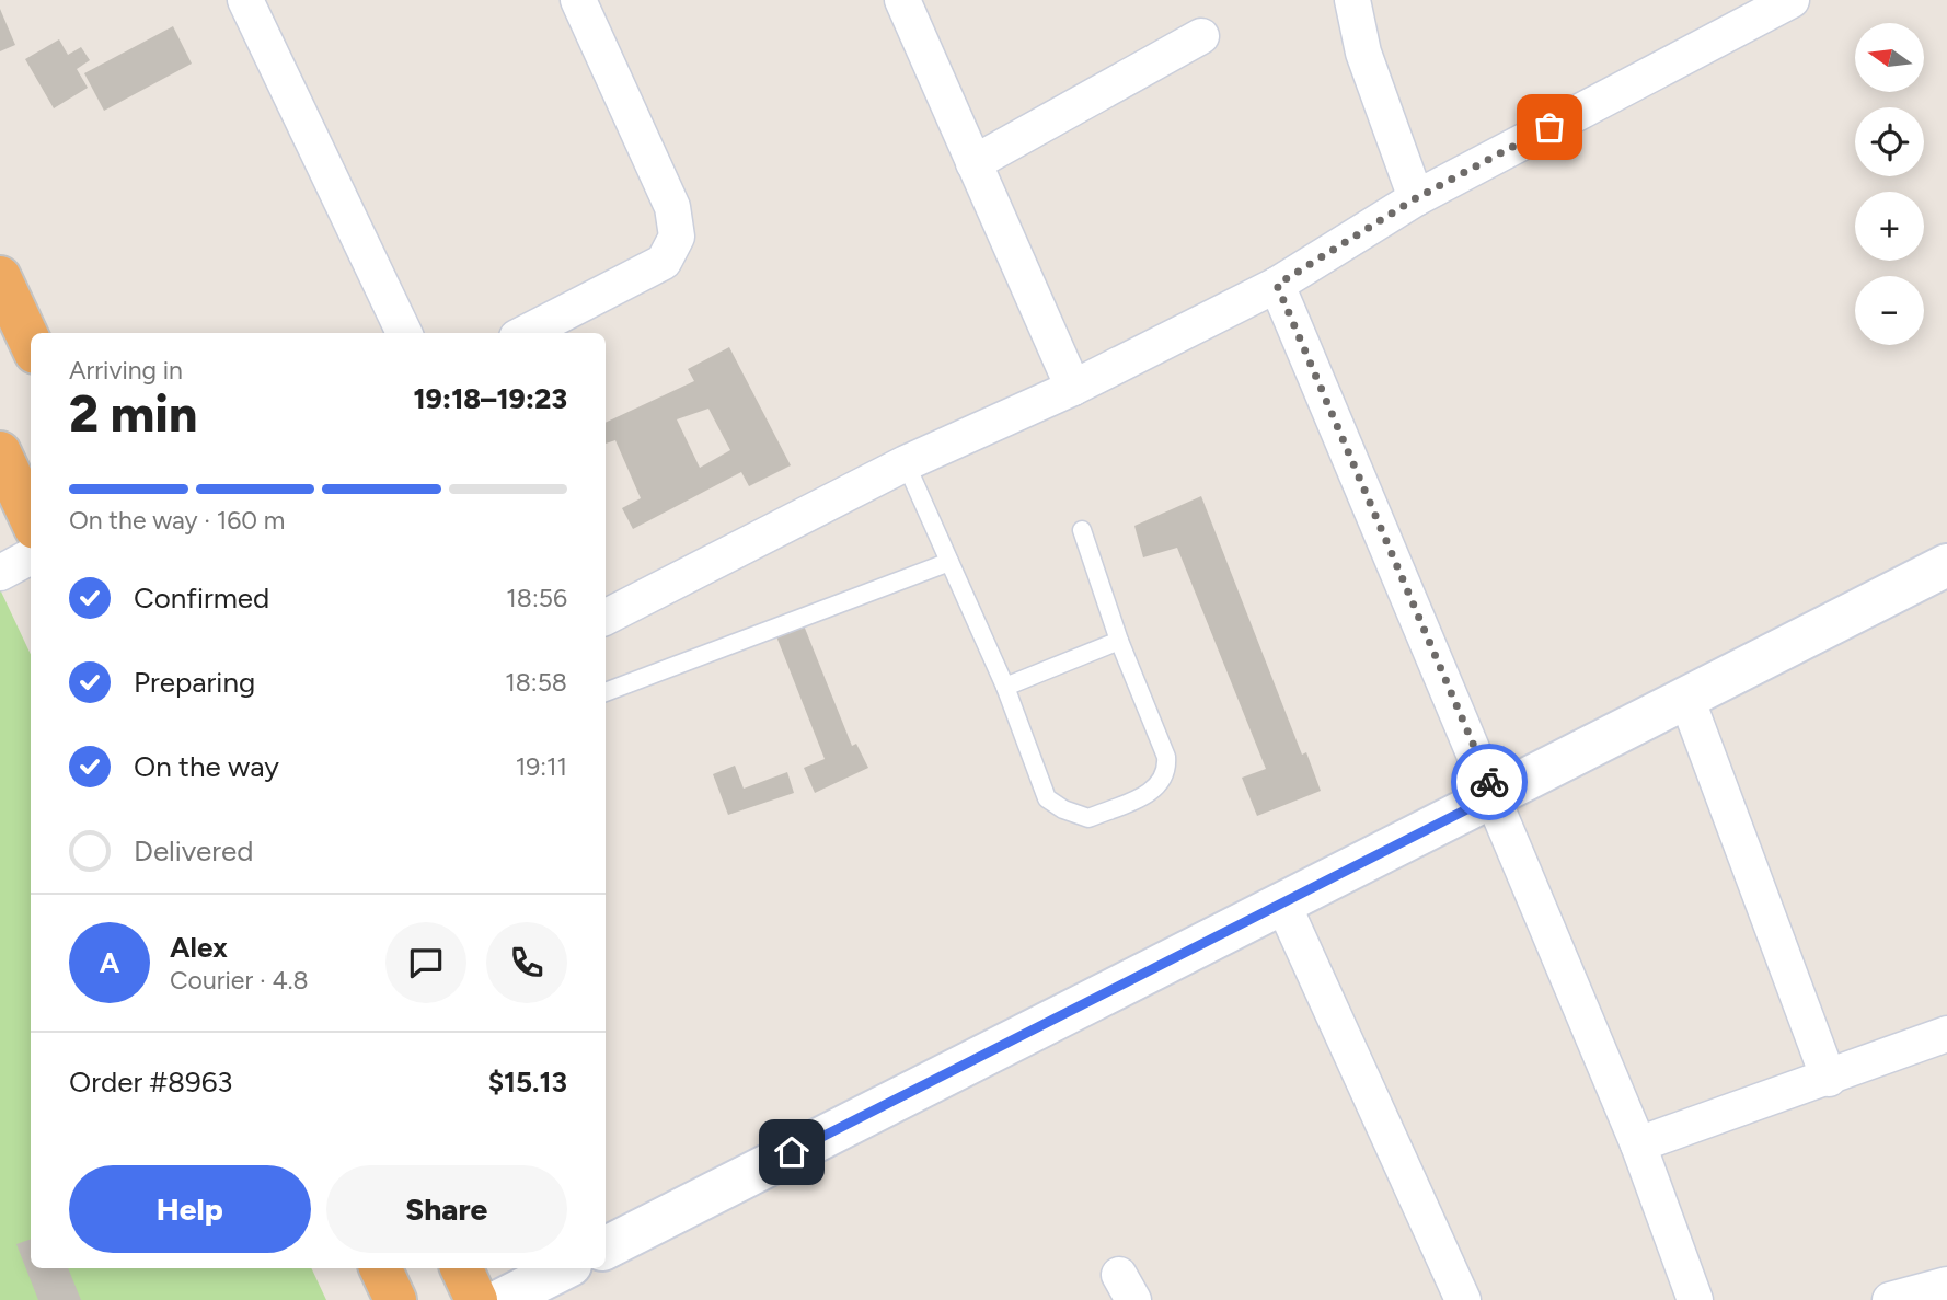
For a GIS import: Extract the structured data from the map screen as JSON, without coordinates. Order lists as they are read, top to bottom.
{
  "north": "left",
  "page": {
    "map_buttons": ["+", "−"],
    "heading": ["2 min", "Arriving in", "19:18–19:23"],
    "panel": [
      "Alex",
      "Courier · 4.8",
      "Order #8963",
      "$15.13"
    ],
    "bar": "On the way · 160 m",
    "list": [
      ["Confirmed", "18:56"],
      ["Preparing", "18:58"],
      ["On the way", "19:11"],
      "Delivered"
    ],
    "round": "A",
    "buttons": ["Help", "Share"]
  }
}
